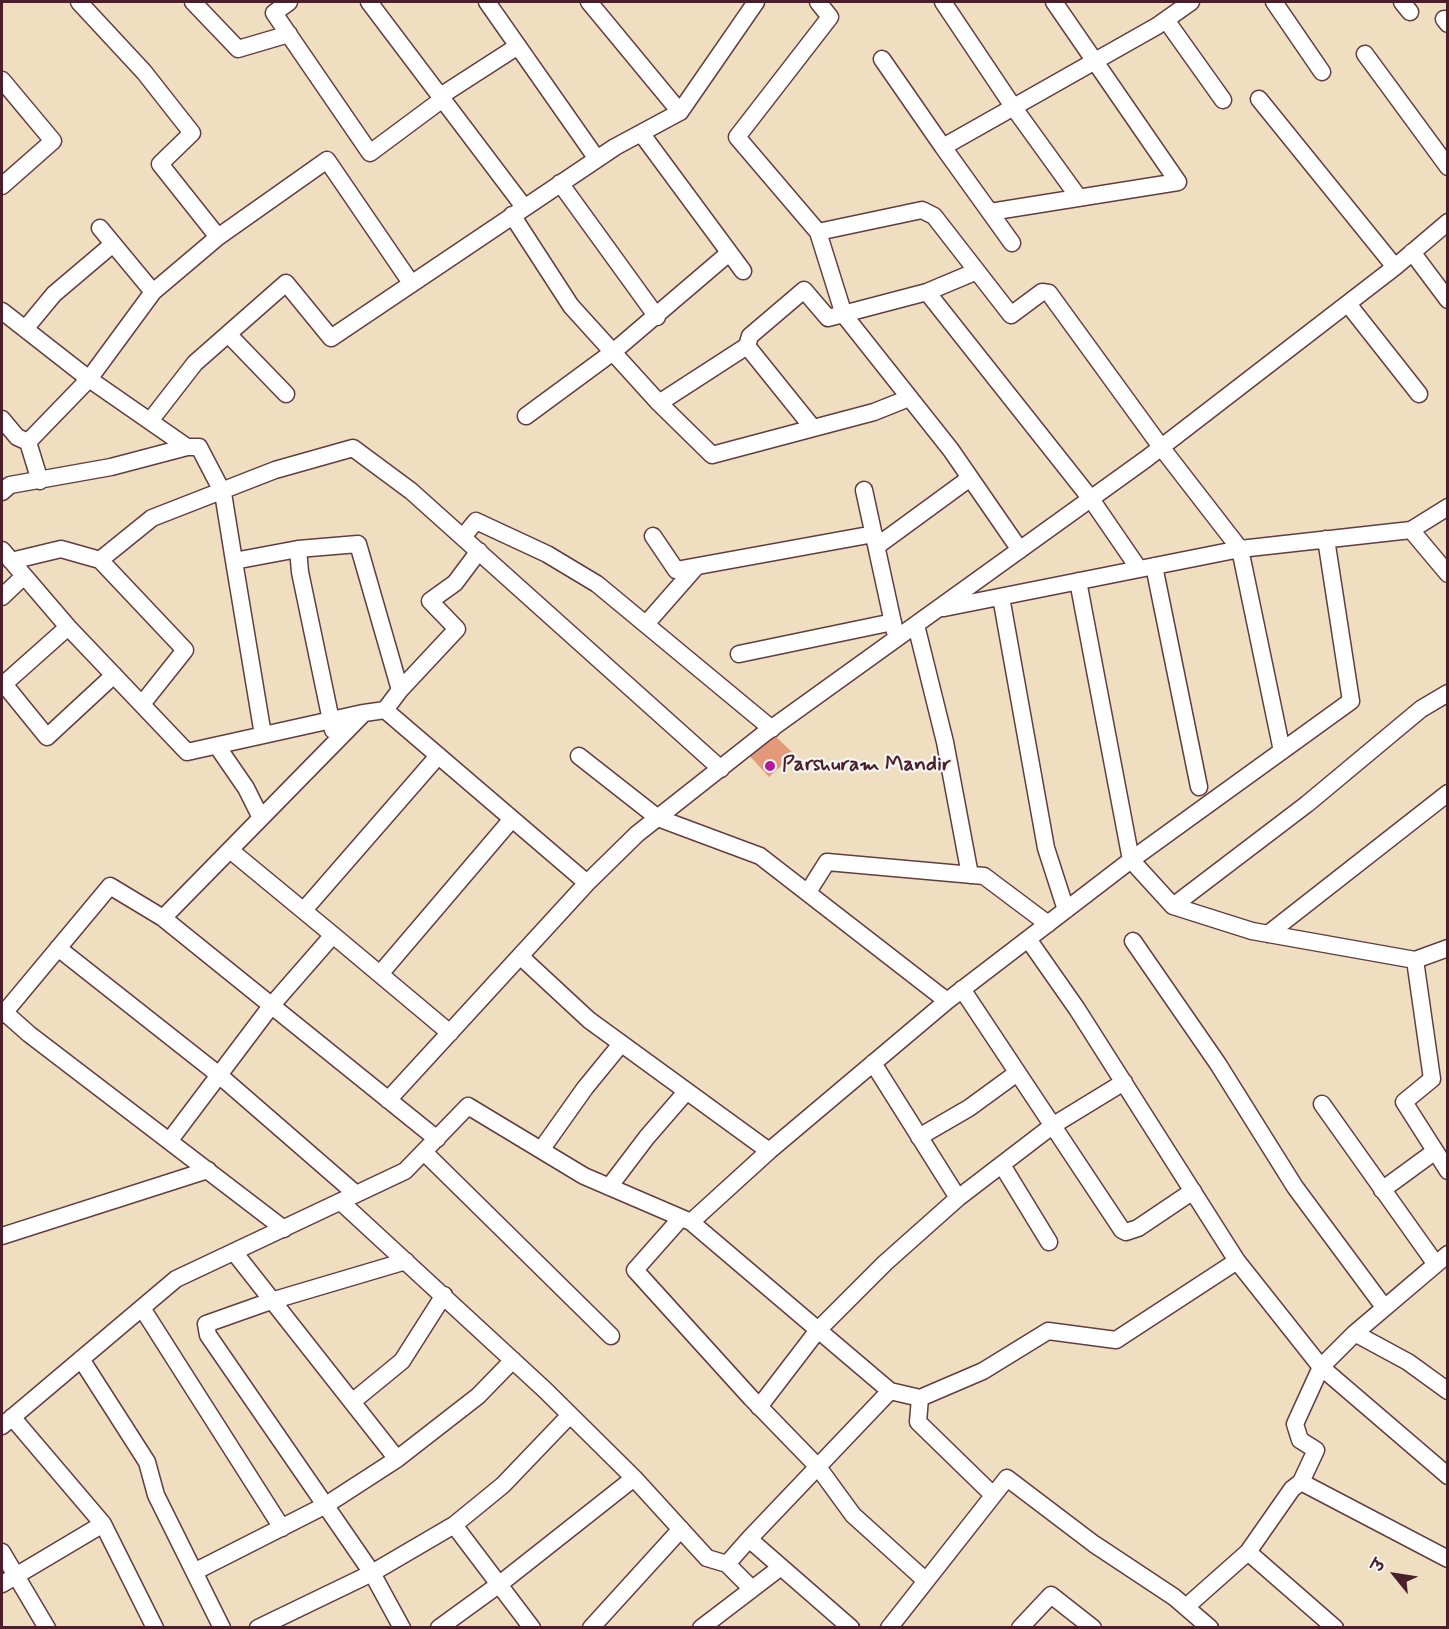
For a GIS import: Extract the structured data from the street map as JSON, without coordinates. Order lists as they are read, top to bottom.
{
  "places": ["Parshuram Mandir"],
  "north": "top left"
}
